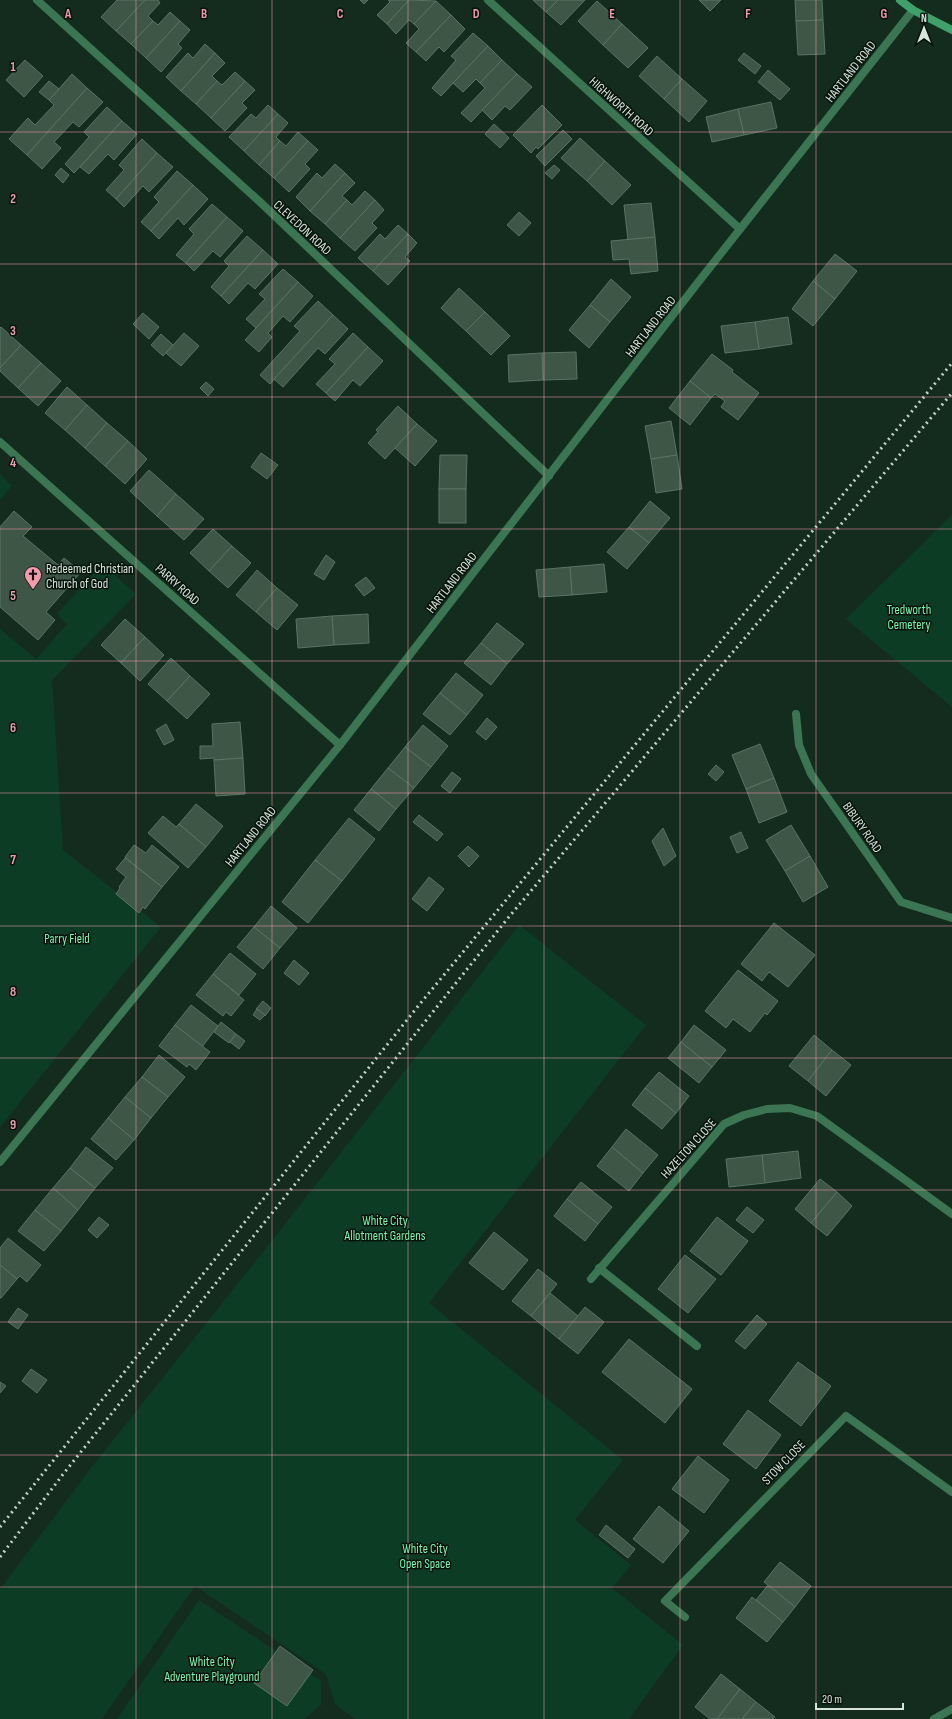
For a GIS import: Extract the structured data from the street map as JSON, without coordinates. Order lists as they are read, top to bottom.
{
  "streets": {
    "street": [
      "HARTLAND ROAD",
      "HIGHWORTH ROAD",
      "CLEVEDON ROAD",
      "PARRY ROAD",
      "BIBURY ROAD",
      "HAZELTON CLOSE",
      "STOW CLOSE"
    ]
  },
  "crossings": [
    ["HARTLAND ROAD", "HIGHWORTH ROAD"],
    ["HARTLAND ROAD", "CLEVEDON ROAD"],
    ["HARTLAND ROAD", "PARRY ROAD"]
  ],
  "parks": [
    "Tredworth Cemetery",
    "Parry Field",
    "White City Allotment Gardens",
    "White City Open Space",
    "White City Adventure Playground"
  ],
  "places": {
    "church": ["Redeemed Christian Church of God"]
  },
  "scale_bar": "20 m",
  "north": "top",
  "grid": {
    "columns": [
      "A",
      "B",
      "C",
      "D",
      "E",
      "F",
      "G"
    ],
    "rows": [
      "1",
      "2",
      "3",
      "4",
      "5",
      "6",
      "7",
      "8",
      "9"
    ]
  }
}
